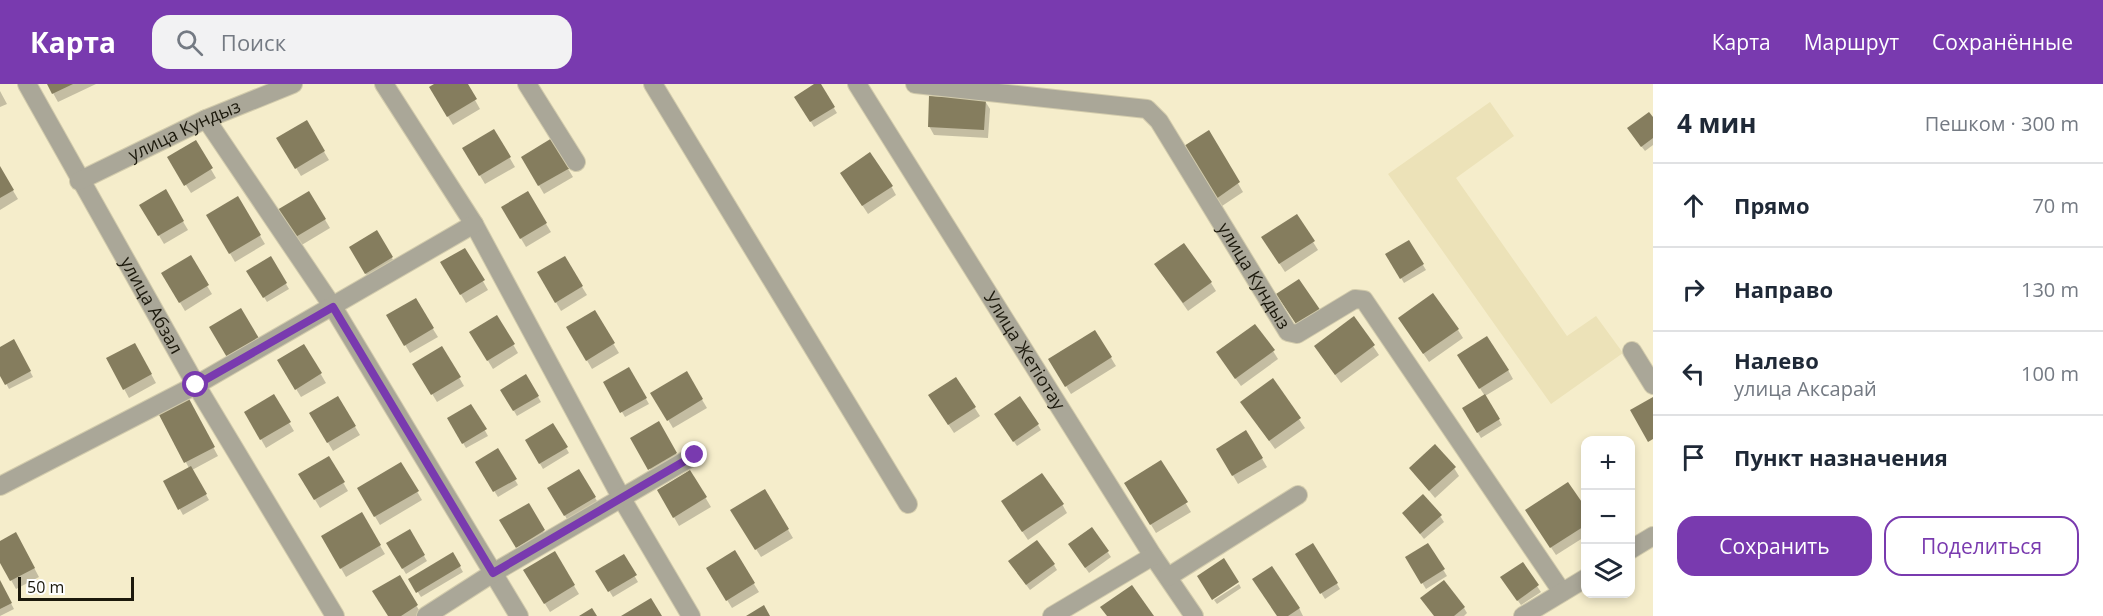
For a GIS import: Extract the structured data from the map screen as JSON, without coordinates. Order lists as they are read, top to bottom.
{
  "streets": {
    "street": ["улица Кундыз", "улица Абзал", "Улица Жетіотау"]
  },
  "crossings": [
    ["улица Кундыз", "улица Абзал"]
  ],
  "scale_bar": "50 m",
  "page": {
    "header": "Карта",
    "search": "Поиск",
    "nav": ["Карта", "Маршрут", "Сохранённые"],
    "heading": ["4 мин", "Пешком · 300 m"],
    "list": [
      ["Прямо", "70 m"],
      ["Направо", "130 m"],
      ["Налево", "улица Аксарай", "100 m"],
      "Пункт назначения"
    ],
    "map_buttons": ["+", "−"],
    "buttons": ["Сохранить", "Поделиться"],
    "scale": "50 m"
  }
}
